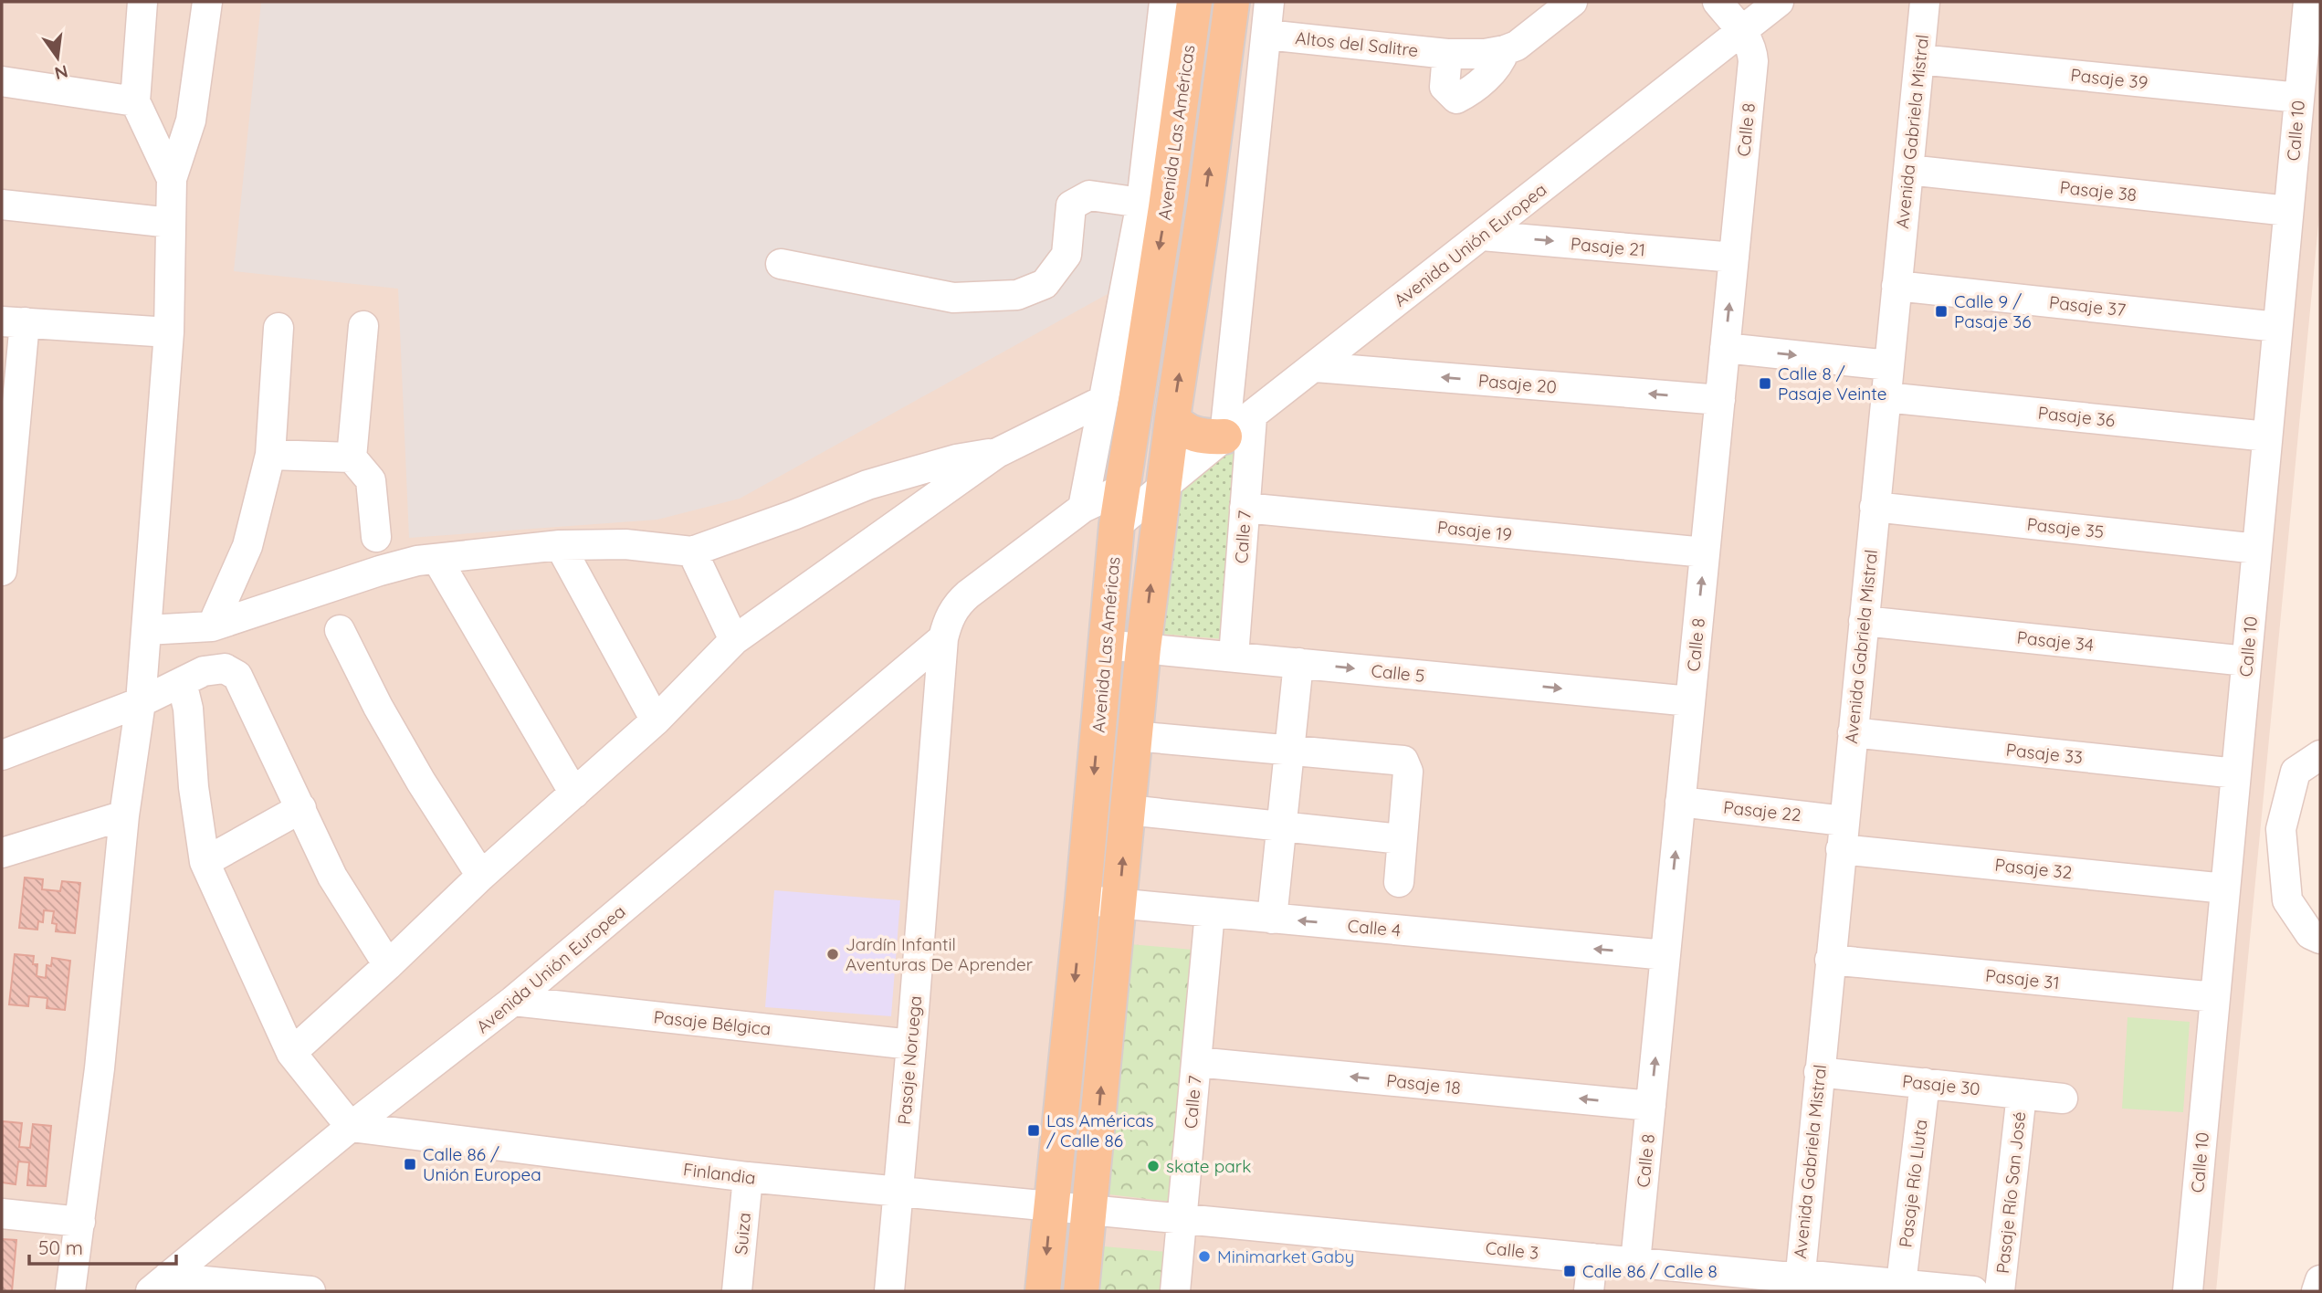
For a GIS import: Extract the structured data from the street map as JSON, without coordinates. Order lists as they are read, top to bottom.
{
  "streets": {
    "main road": ["Avenida Las Américas"],
    "street": [
      "Altos del Salitre",
      "Pasaje 39",
      "Calle 8",
      "Calle 10",
      "Avenida Gabriela Mistral",
      "Pasaje 38",
      "Avenida Unión Europea",
      "Pasaje 21",
      "Pasaje 37",
      "Pasaje 20",
      "Pasaje 36",
      "Pasaje 35",
      "Pasaje 19",
      "Calle 7",
      "Pasaje 34",
      "Calle 5",
      "Pasaje 33",
      "Pasaje 22",
      "Pasaje 32",
      "Calle 4",
      "Pasaje 31",
      "Pasaje Bélgica",
      "Pasaje Noruega",
      "Pasaje 18",
      "Pasaje 30",
      "Finlandia",
      "Pasaje Río Lluta",
      "Pasaje Río San José",
      "Suiza",
      "Calle 3"
    ]
  },
  "crossings": [
    ["Pasaje 39", "Calle 10"],
    ["Pasaje 39", "Avenida Gabriela Mistral"],
    ["Calle 8", "Avenida Unión Europea"],
    ["Calle 8", "Pasaje 21"],
    ["Calle 8", "Pasaje 20"],
    ["Calle 8", "Pasaje 19"],
    ["Calle 8", "Calle 5"],
    ["Calle 8", "Pasaje 22"],
    ["Calle 8", "Calle 4"],
    ["Calle 8", "Pasaje 18"],
    ["Calle 8", "Calle 3"],
    ["Calle 10", "Pasaje 38"],
    ["Calle 10", "Pasaje 37"],
    ["Calle 10", "Pasaje 36"],
    ["Calle 10", "Pasaje 35"],
    ["Calle 10", "Pasaje 34"],
    ["Calle 10", "Pasaje 33"],
    ["Calle 10", "Pasaje 32"],
    ["Calle 10", "Pasaje 31"],
    ["Avenida Gabriela Mistral", "Pasaje 38"],
    ["Avenida Gabriela Mistral", "Pasaje 37"],
    ["Avenida Gabriela Mistral", "Pasaje 36"],
    ["Avenida Gabriela Mistral", "Pasaje 35"],
    ["Avenida Gabriela Mistral", "Pasaje 34"],
    ["Avenida Gabriela Mistral", "Pasaje 33"],
    ["Avenida Gabriela Mistral", "Pasaje 22"],
    ["Avenida Gabriela Mistral", "Pasaje 32"],
    ["Avenida Gabriela Mistral", "Pasaje 31"],
    ["Avenida Gabriela Mistral", "Pasaje 30"],
    ["Avenida Gabriela Mistral", "Calle 3"],
    ["Avenida Las Américas", "Avenida Unión Europea"],
    ["Avenida Las Américas", "Calle 5"],
    ["Avenida Las Américas", "Calle 4"],
    ["Avenida Las Américas", "Finlandia"],
    ["Avenida Las Américas", "Calle 3"],
    ["Avenida Unión Europea", "Pasaje 21"],
    ["Avenida Unión Europea", "Pasaje 20"],
    ["Avenida Unión Europea", "Calle 7"],
    ["Avenida Unión Europea", "Pasaje Bélgica"],
    ["Avenida Unión Europea", "Pasaje Noruega"],
    ["Avenida Unión Europea", "Finlandia"],
    ["Pasaje 19", "Calle 7"],
    ["Calle 7", "Calle 5"],
    ["Calle 7", "Calle 4"],
    ["Calle 7", "Pasaje 18"],
    ["Calle 7", "Calle 3"],
    ["Pasaje Bélgica", "Pasaje Noruega"],
    ["Pasaje Noruega", "Finlandia"],
    ["Pasaje 30", "Pasaje Río Lluta"],
    ["Pasaje 30", "Pasaje Río San José"],
    ["Finlandia", "Suiza"],
    ["Finlandia", "Calle 3"],
    ["Pasaje Río Lluta", "Calle 3"]
  ],
  "one_way": ["Calle 8", "Pasaje 21", "Pasaje 20"],
  "places": {
    "transit": [
      "Calle 9 / Pasaje 36",
      "Calle 8 / Pasaje Veinte",
      "Las Américas / Calle 86",
      "Calle 86 / Unión Europea",
      "Calle 86 / Calle 8"
    ],
    "other": ["Jardín Infantil Aventuras De Aprender", "skate park", "Minimarket Gaby"]
  },
  "scale_bar": "50 m",
  "north": "bottom"
}
